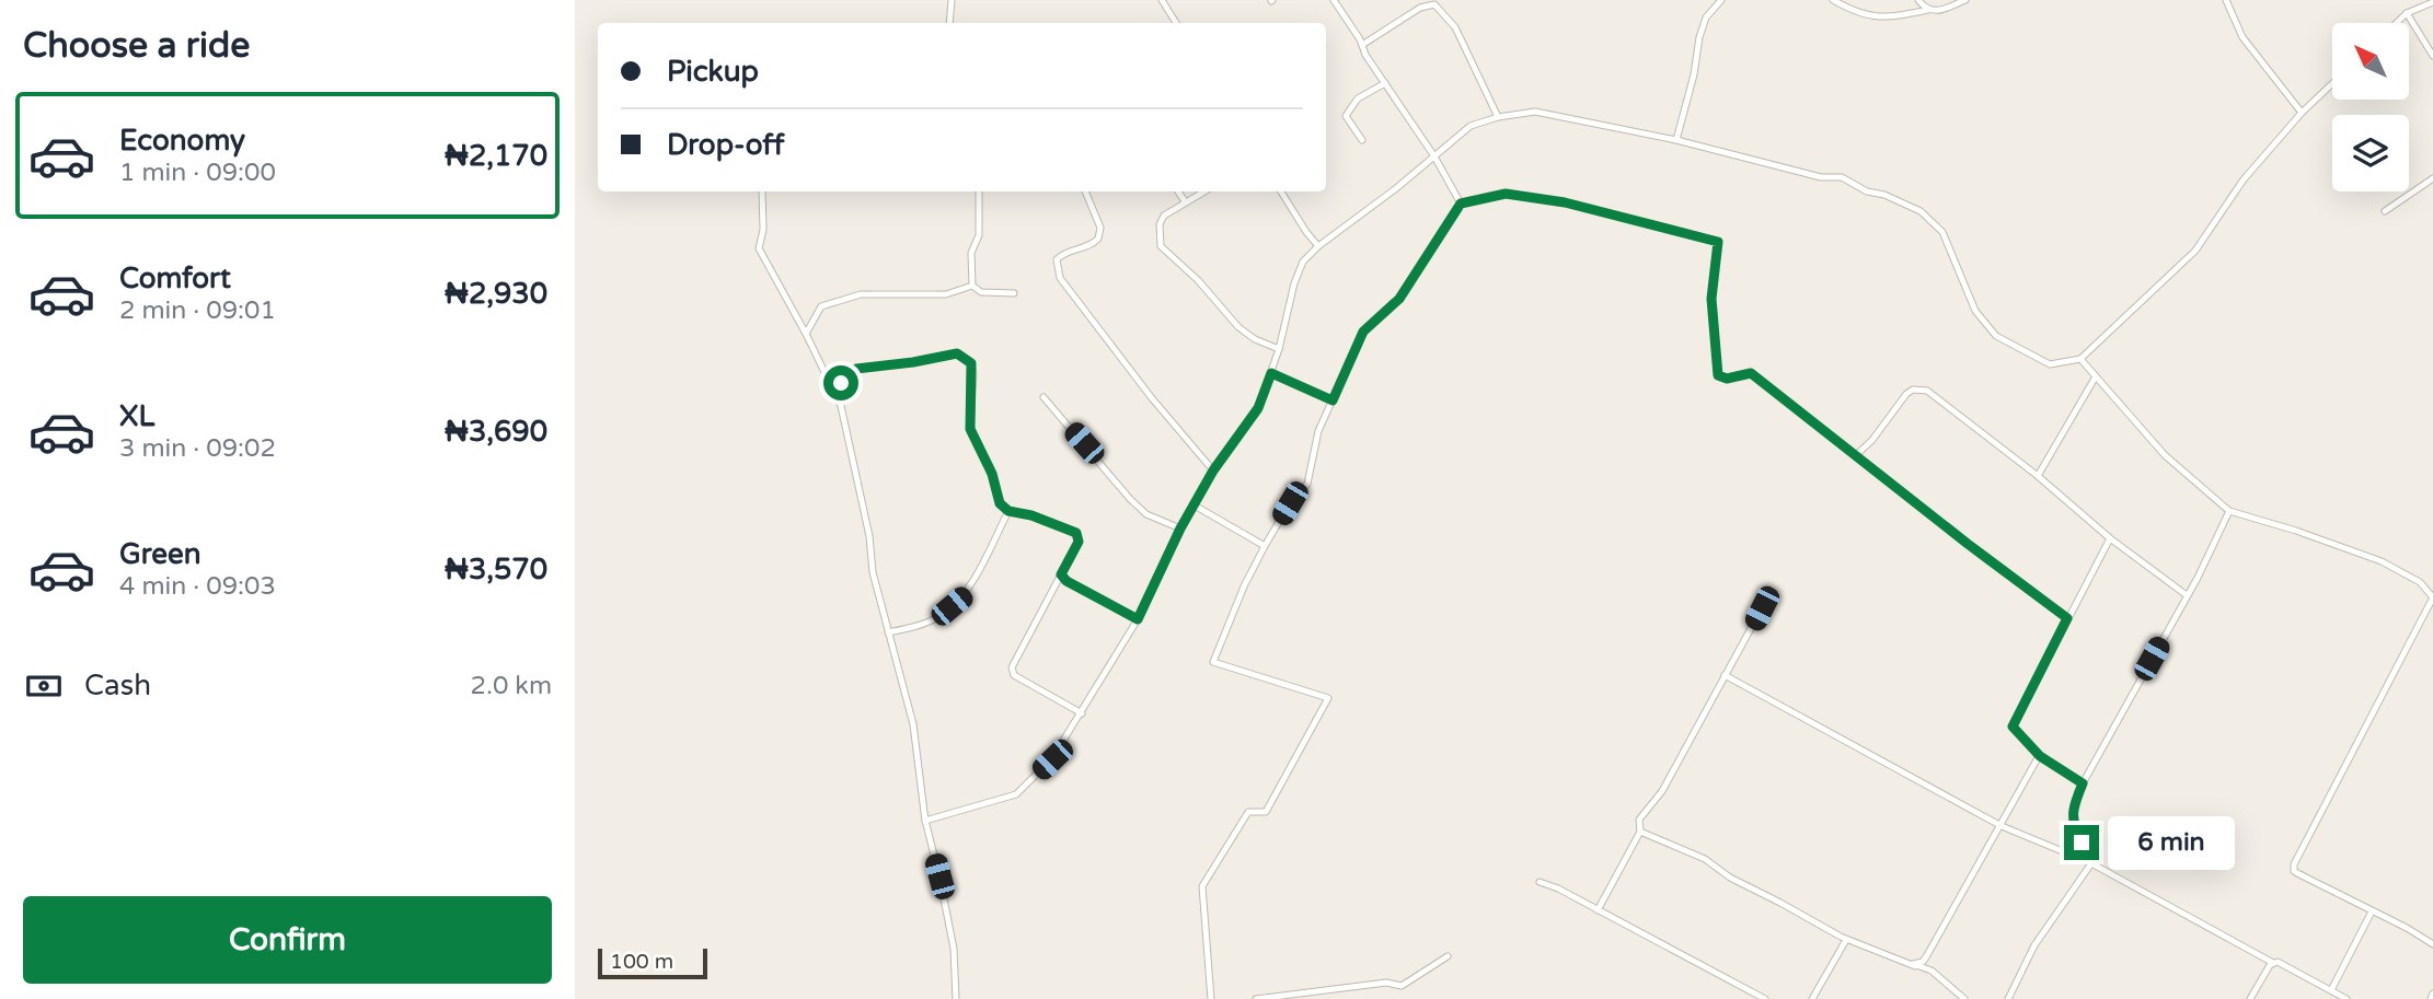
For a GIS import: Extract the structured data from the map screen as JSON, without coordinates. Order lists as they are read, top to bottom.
{
  "scale_bar": "100 m",
  "north": "top left",
  "page": {
    "heading": "Choose a ride",
    "banner": ["Pickup", "Drop-off"],
    "list": [
      {
        "name": "Economy",
        "note": "1 min · 09:00",
        "value": "₦2,170"
      },
      {
        "name": "Comfort",
        "note": "2 min · 09:01",
        "value": "₦2,930"
      },
      {
        "name": "XL",
        "note": "3 min · 09:02",
        "value": "₦3,690"
      },
      {
        "name": "Green",
        "note": "4 min · 09:03",
        "value": "₦3,570"
      }
    ],
    "pay": ["Cash", "2.0 km"],
    "bubble": "6 min",
    "buttons": "Confirm",
    "scale": "100 m"
  }
}
